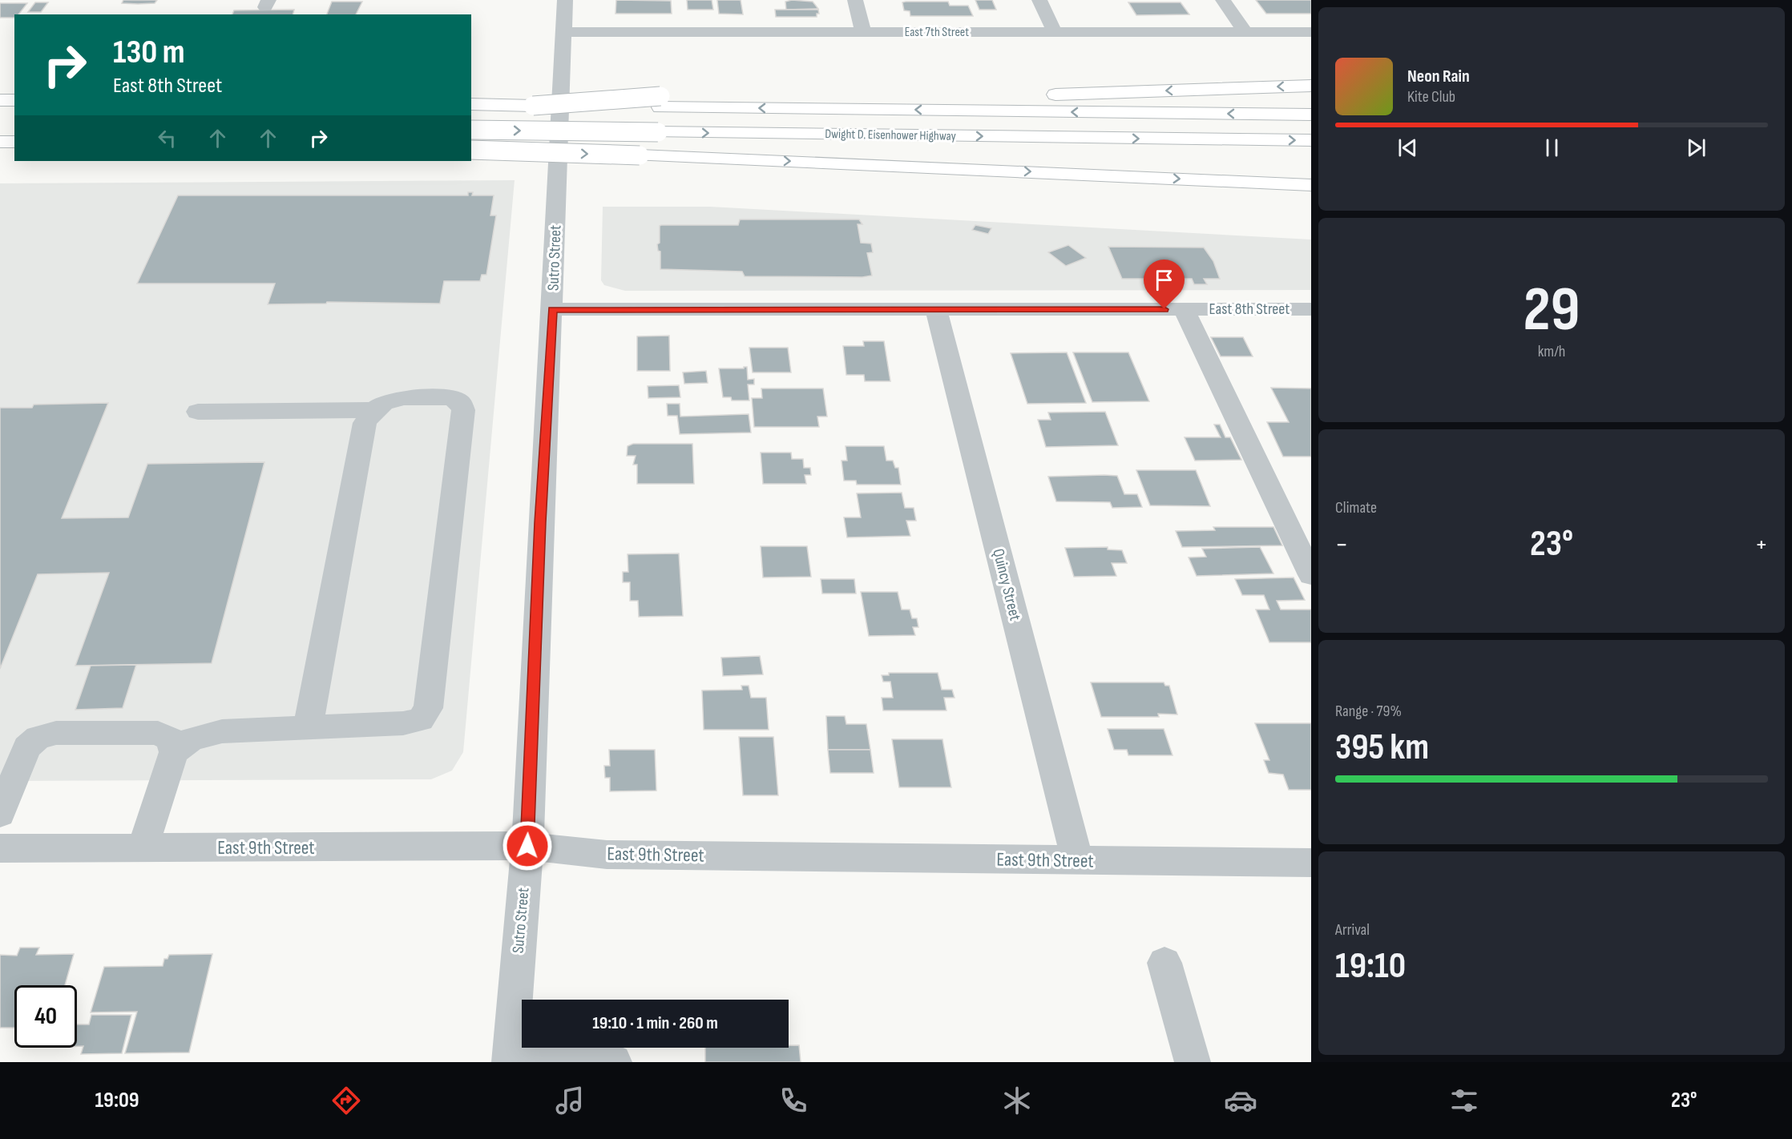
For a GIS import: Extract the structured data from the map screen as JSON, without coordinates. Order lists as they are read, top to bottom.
{
  "streets": {
    "highway": ["Dwight D. Eisenhower Highway"],
    "street": [
      "East 7th Street",
      "Sutro Street",
      "East 8th Street",
      "Quincy Street",
      "East 9th Street"
    ]
  },
  "crossings": [
    ["East 7th Street", "Sutro Street"],
    ["Sutro Street", "East 8th Street"],
    ["Sutro Street", "East 9th Street"],
    ["East 8th Street", "Quincy Street"],
    ["Quincy Street", "East 9th Street"]
  ],
  "page": {
    "turn": ["130 m", "East 8th Street"],
    "song": ["Neon Rain", "Kite Club"],
    "tile": [
      ["29", "km/h"],
      "Climate",
      ["Range · 79%", "395 km"],
      ["Arrival", "19:10"]
    ],
    "heat": ["−", "23°", "+"],
    "limit": "40",
    "trip": "19:10 · 1 min · 260 m",
    "tabs": ["19:09", "23°"]
  }
}
